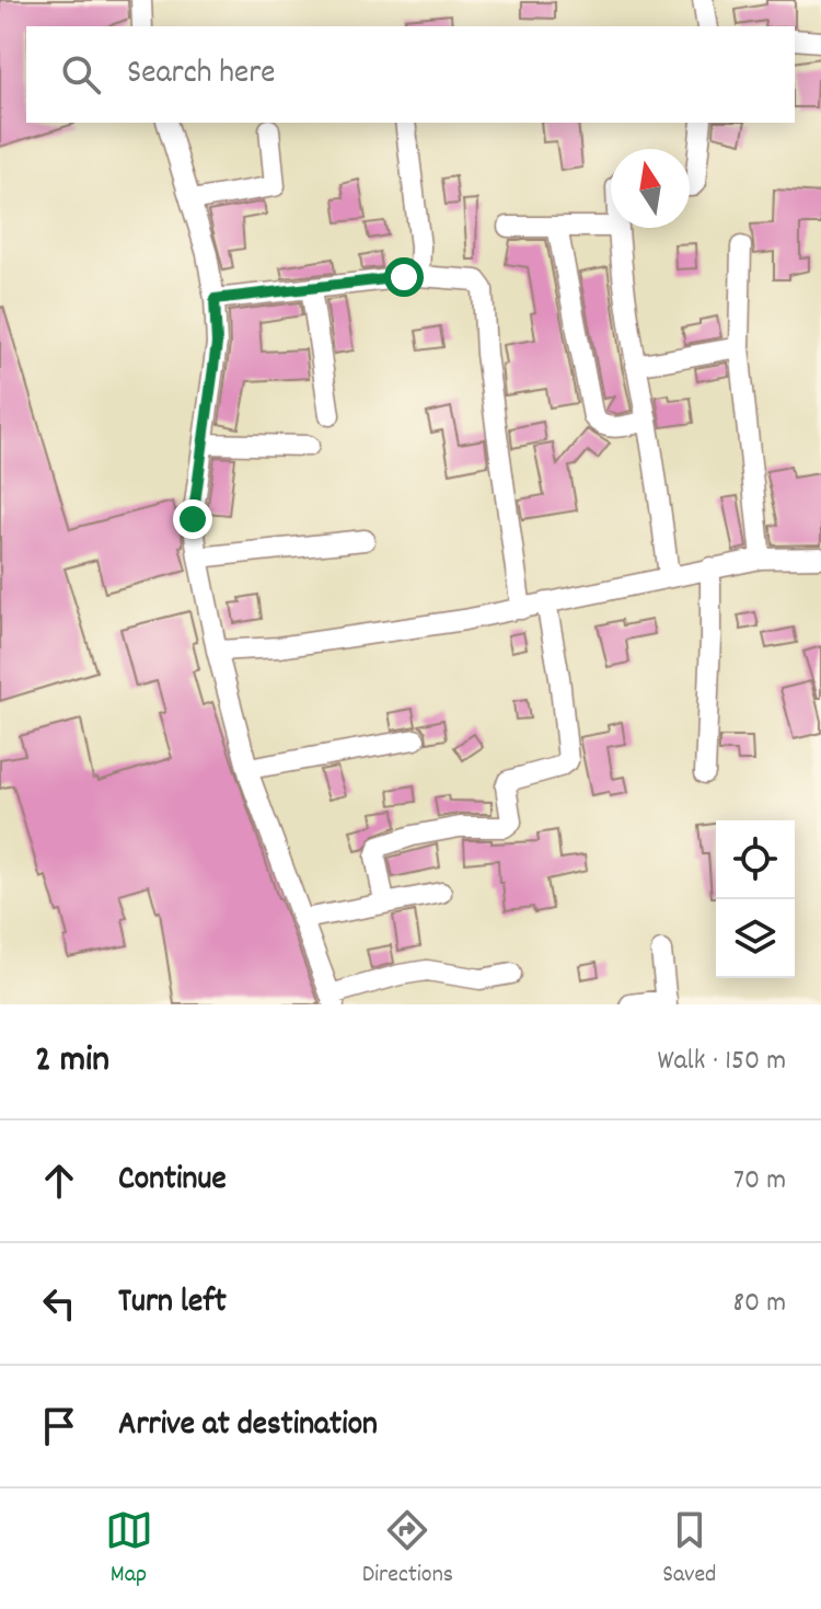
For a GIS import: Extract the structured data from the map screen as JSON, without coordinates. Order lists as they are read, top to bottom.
{
  "north": "top",
  "page": {
    "search": "Search here",
    "heading": ["2 min", "Walk · 150 m"],
    "list": [
      ["Continue", "70 m"],
      ["Turn left", "80 m"],
      "Arrive at destination"
    ],
    "nav": ["Map", "Directions", "Saved"]
  }
}
